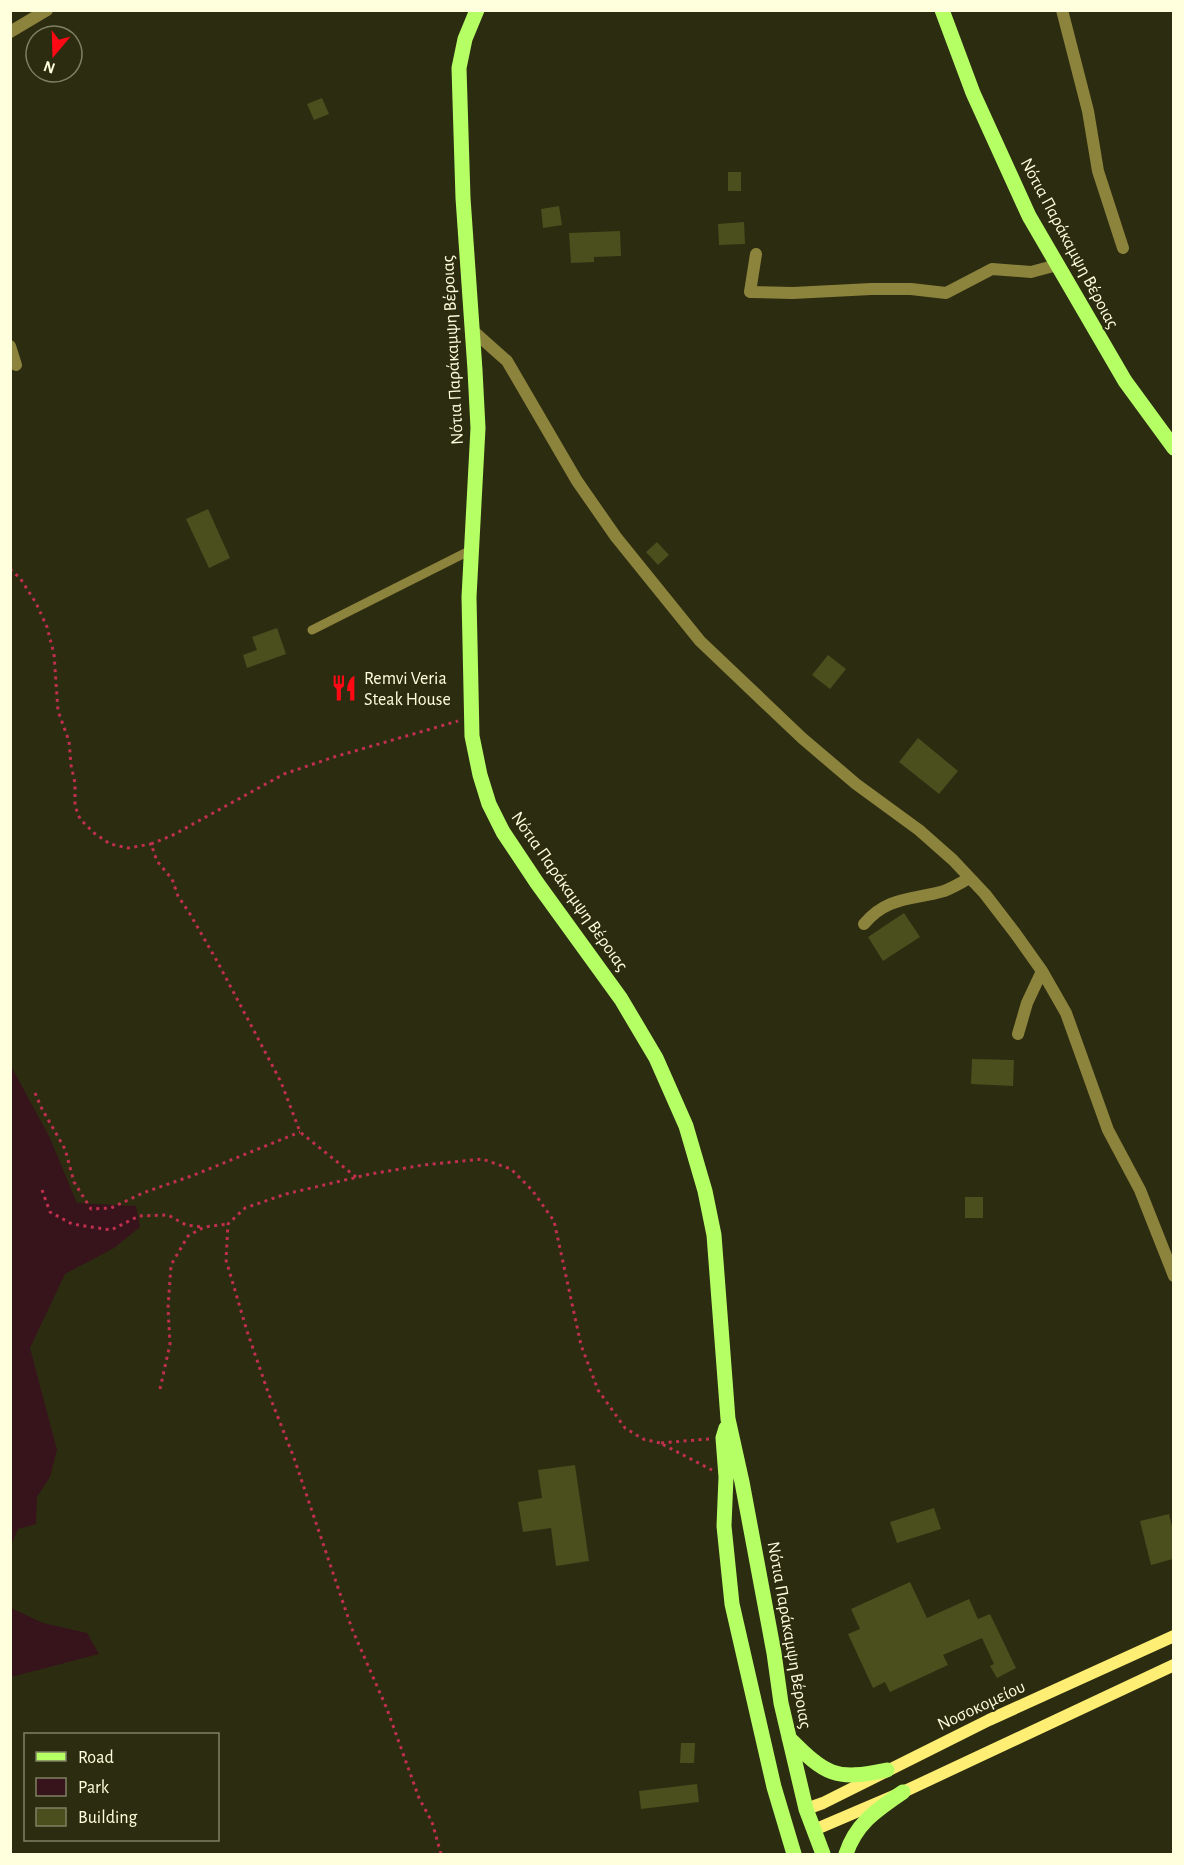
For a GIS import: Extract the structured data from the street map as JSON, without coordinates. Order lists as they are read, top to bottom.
{
  "streets": {
    "main road": ["Νότια Παράκαμψη Βέροιας"],
    "street": ["Νοσοκομείου"]
  },
  "crossings": [
    ["Νότια Παράκαμψη Βέροιας", "Νοσοκομείου"]
  ],
  "places": {
    "restaurant": ["Remvi Veria Steak House"]
  },
  "legend": ["Road", "Park", "Building"],
  "north": "bottom"
}
